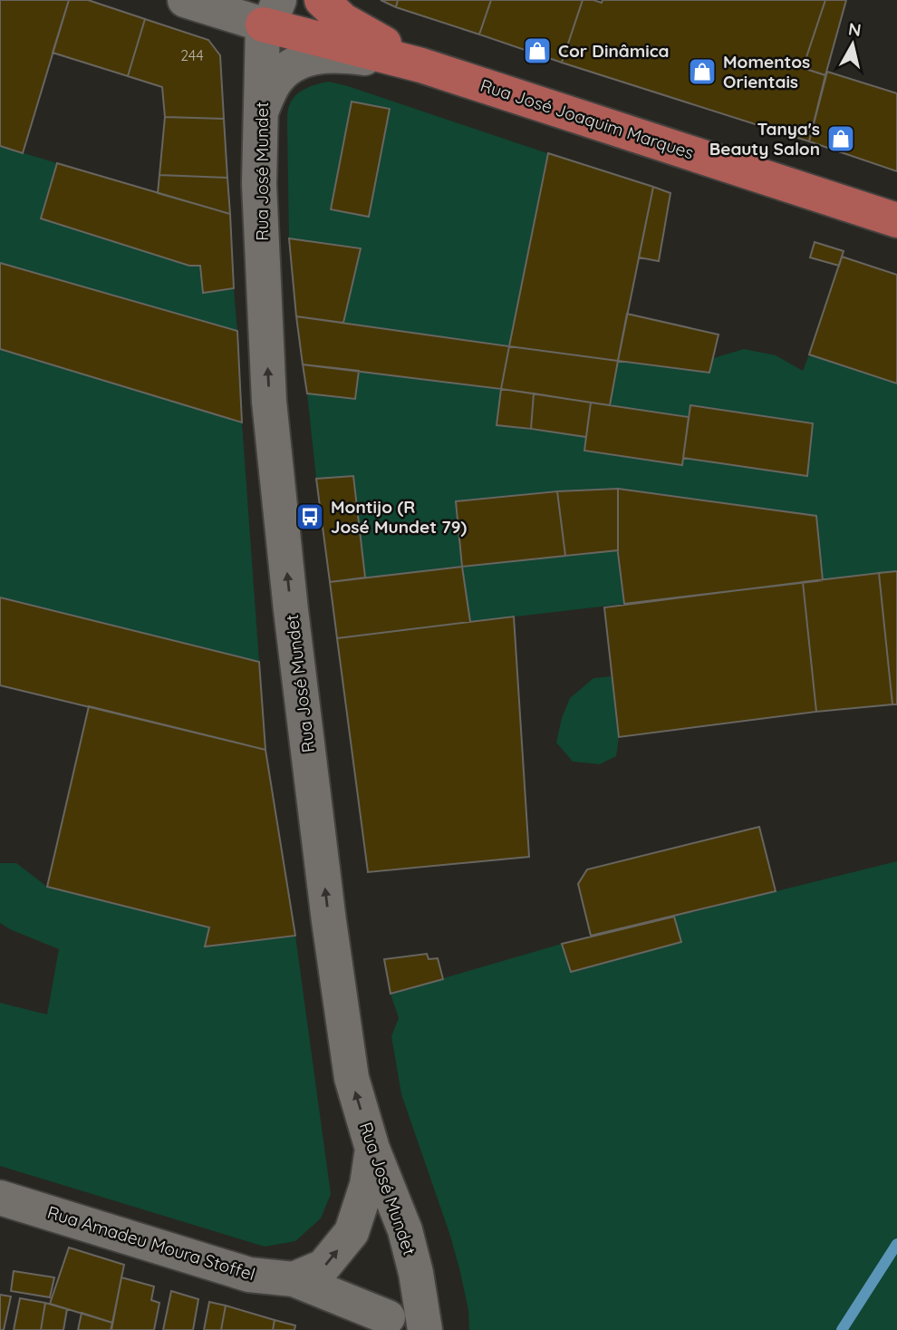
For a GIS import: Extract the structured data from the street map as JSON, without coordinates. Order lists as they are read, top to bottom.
{
  "streets": {
    "main road": ["Rua José Joaquim Marques"],
    "street": ["Rua José Mundet", "Rua Amadeu Moura Stoffel"]
  },
  "crossings": [
    ["Rua José Joaquim Marques", "Rua José Mundet"],
    ["Rua José Mundet", "Rua Amadeu Moura Stoffel"]
  ],
  "one_way": ["Rua José Mundet"],
  "places": {
    "shop": ["Cor Dinâmica", "Momentos Orientais", "Tanya's Beauty Salon"],
    "bus stop": ["Montijo (R José Mundet 79)"]
  },
  "house_numbers": ["244"],
  "north": "top"
}
